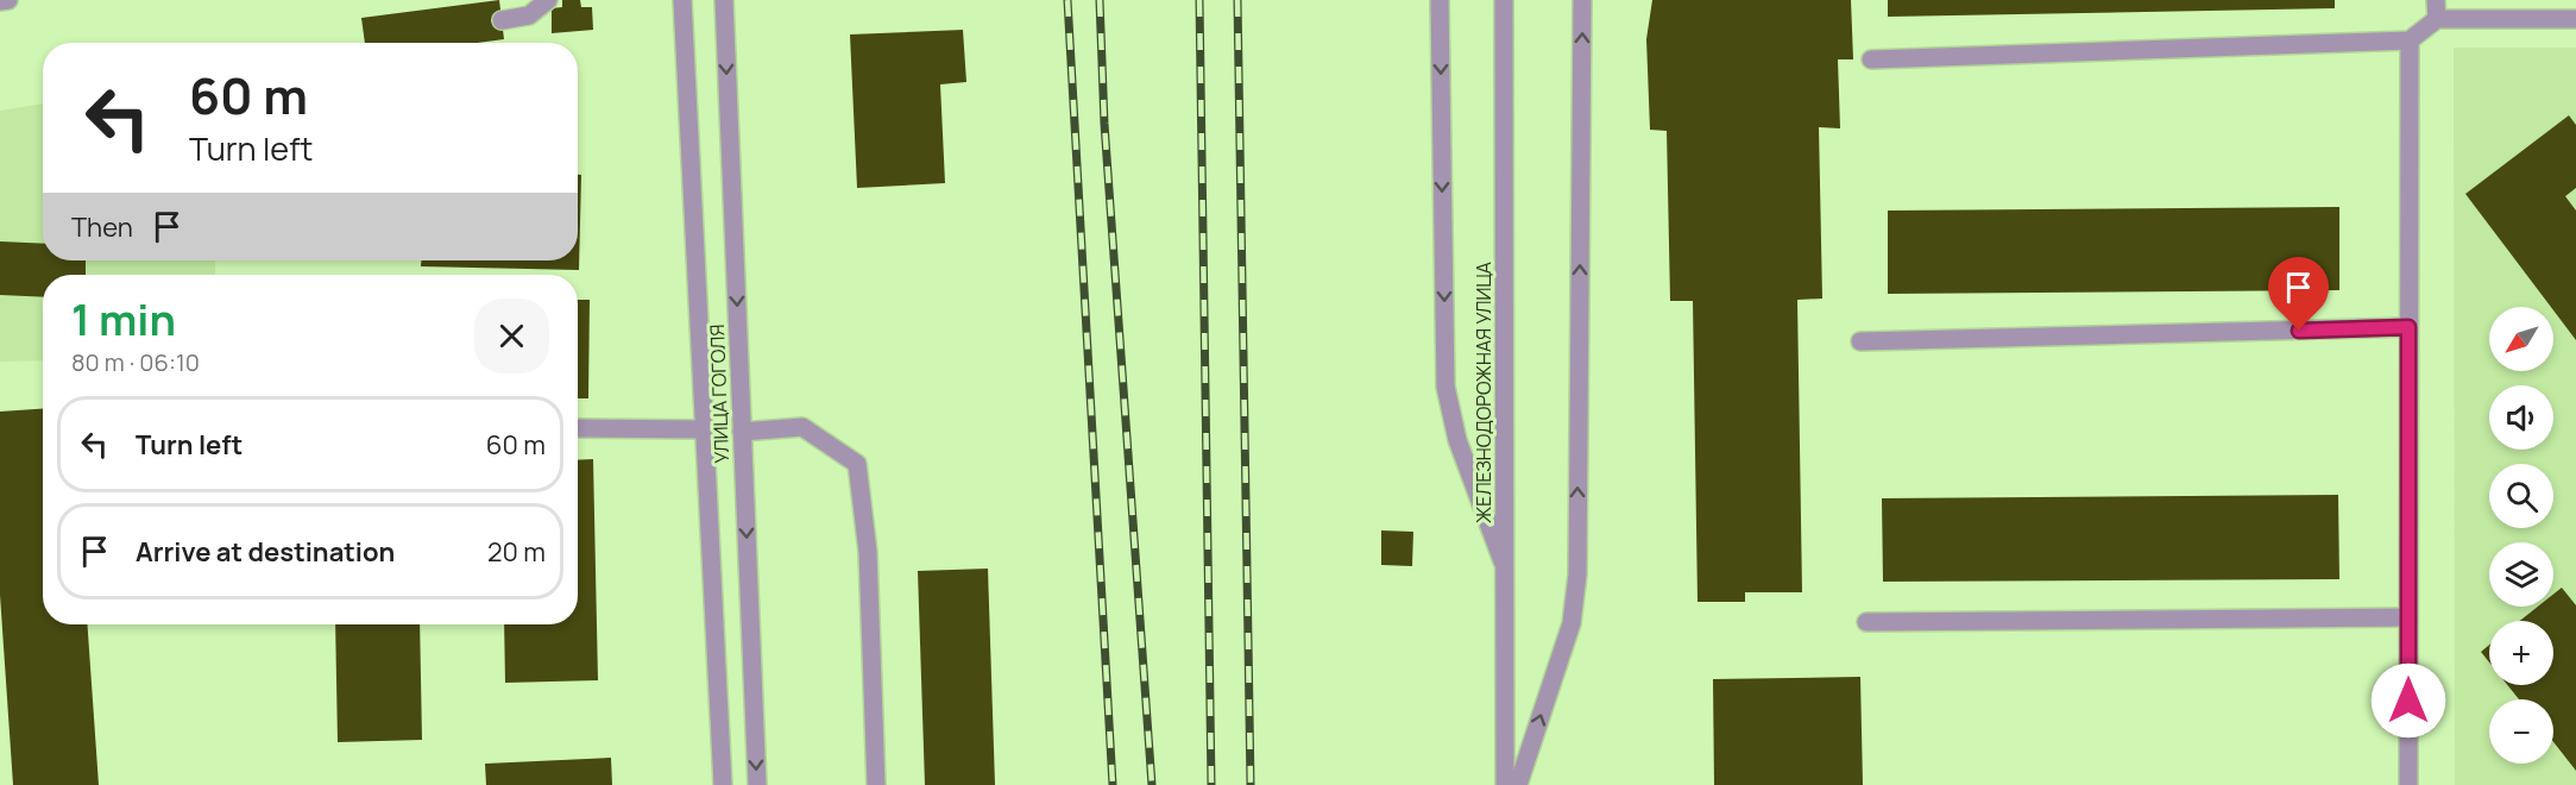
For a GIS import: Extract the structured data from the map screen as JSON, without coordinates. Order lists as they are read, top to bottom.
{
  "streets": {
    "street": ["ЖЕЛЕЗНОДОРОЖНАЯ УЛИЦА", "УЛИЦА ГОГОЛЯ"]
  },
  "north": "bottom left",
  "page": {
    "turn": ["60 m", "Turn left"],
    "then": "Then",
    "heading": ["1 min", "80 m · 06:10"],
    "map_buttons": ["+", "−"],
    "list": [
      {
        "name": "Turn left",
        "value": "60 m"
      },
      {
        "name": "Arrive at destination",
        "value": "20 m"
      }
    ]
  }
}
